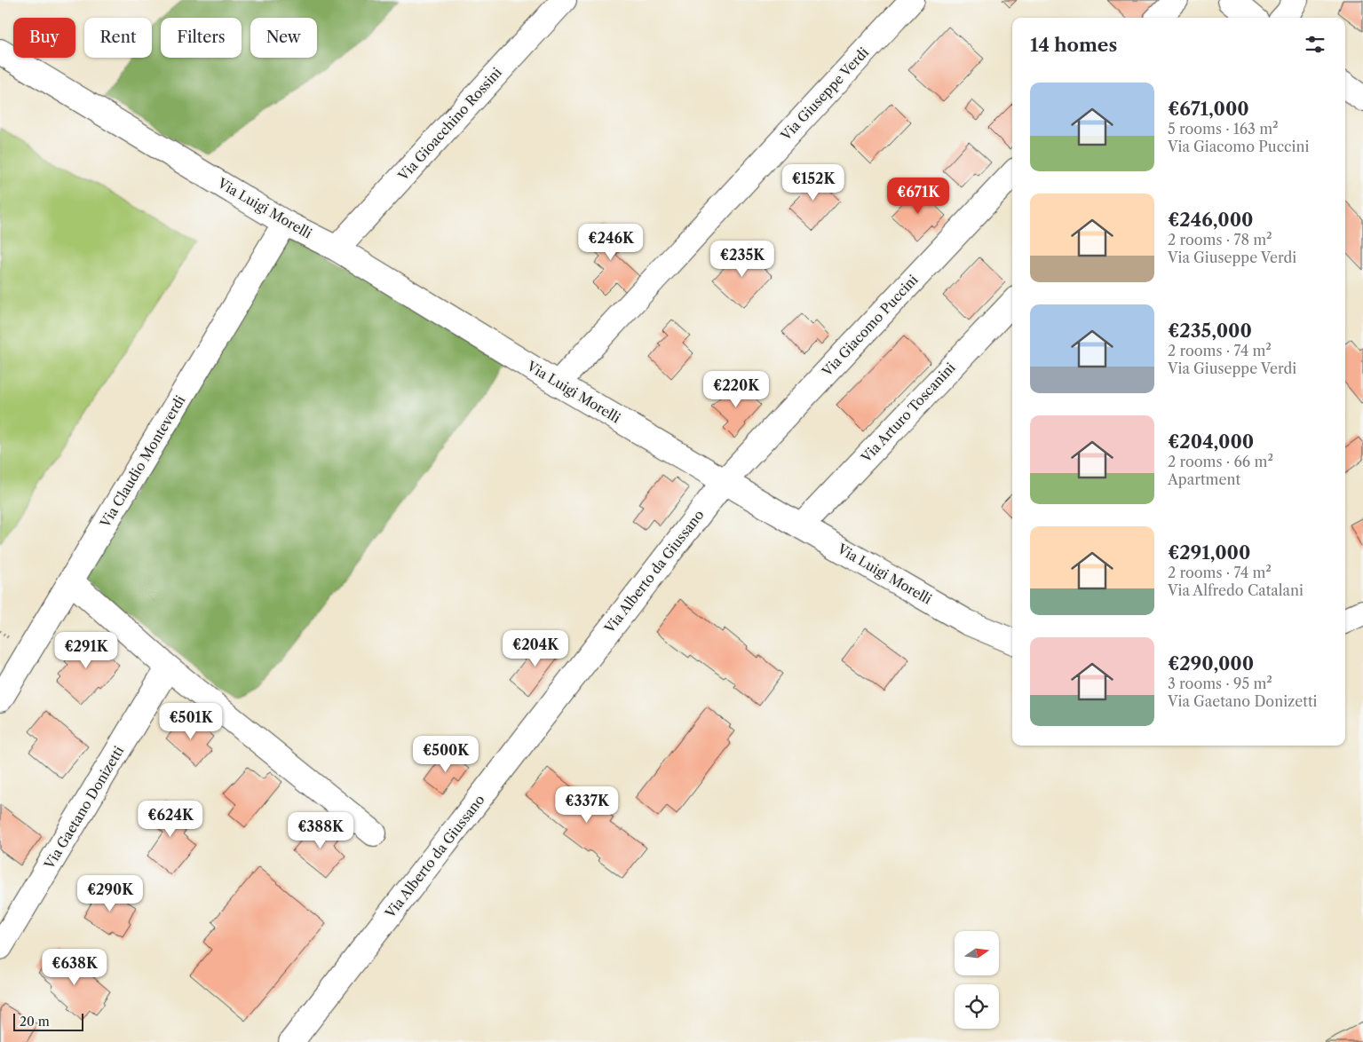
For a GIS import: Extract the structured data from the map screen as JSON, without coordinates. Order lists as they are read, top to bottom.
{
  "streets": {
    "street": [
      "Via Giuseppe Verdi",
      "Via Gioacchino Rossini",
      "Via Luigi Morelli",
      "Via Giacomo Puccini",
      "Via Arturo Toscanini",
      "Via Claudio Monteverdi",
      "Via Alberto da Giussano",
      "Via Gaetano Donizetti"
    ]
  },
  "crossings": [
    ["Via Giuseppe Verdi", "Via Luigi Morelli"],
    ["Via Gioacchino Rossini", "Via Luigi Morelli"],
    ["Via Luigi Morelli", "Via Giacomo Puccini"],
    ["Via Luigi Morelli", "Via Arturo Toscanini"],
    ["Via Luigi Morelli", "Via Claudio Monteverdi"],
    ["Via Luigi Morelli", "Via Alberto da Giussano"],
    ["Via Giacomo Puccini", "Via Alberto da Giussano"]
  ],
  "scale_bar": "20 m",
  "north": "right",
  "page": {
    "chip": [
      "Buy",
      "Rent",
      "Filters",
      "New"
    ],
    "heading": "14 homes",
    "list": [
      {
        "name": "€671,000",
        "note": "5 rooms · 163 m² · Via Giacomo Puccini"
      },
      {
        "name": "€246,000",
        "note": "2 rooms · 78 m² · Via Giuseppe Verdi"
      },
      {
        "name": "€235,000",
        "note": "2 rooms · 74 m² · Via Giuseppe Verdi"
      },
      {
        "name": "€204,000",
        "note": "2 rooms · 66 m² · Apartment"
      },
      {
        "name": "€291,000",
        "note": "2 rooms · 74 m² · Via Alfredo Catalani"
      },
      {
        "name": "€290,000",
        "note": "3 rooms · 95 m² · Via Gaetano Donizetti"
      }
    ],
    "price": [
      "€152K",
      "€671K",
      "€246K",
      "€235K",
      "€220K",
      "€204K",
      "€291K",
      "€501K",
      "€500K",
      "€337K",
      "€624K",
      "€388K",
      "€290K",
      "€638K"
    ],
    "scale": "20 m"
  }
}
